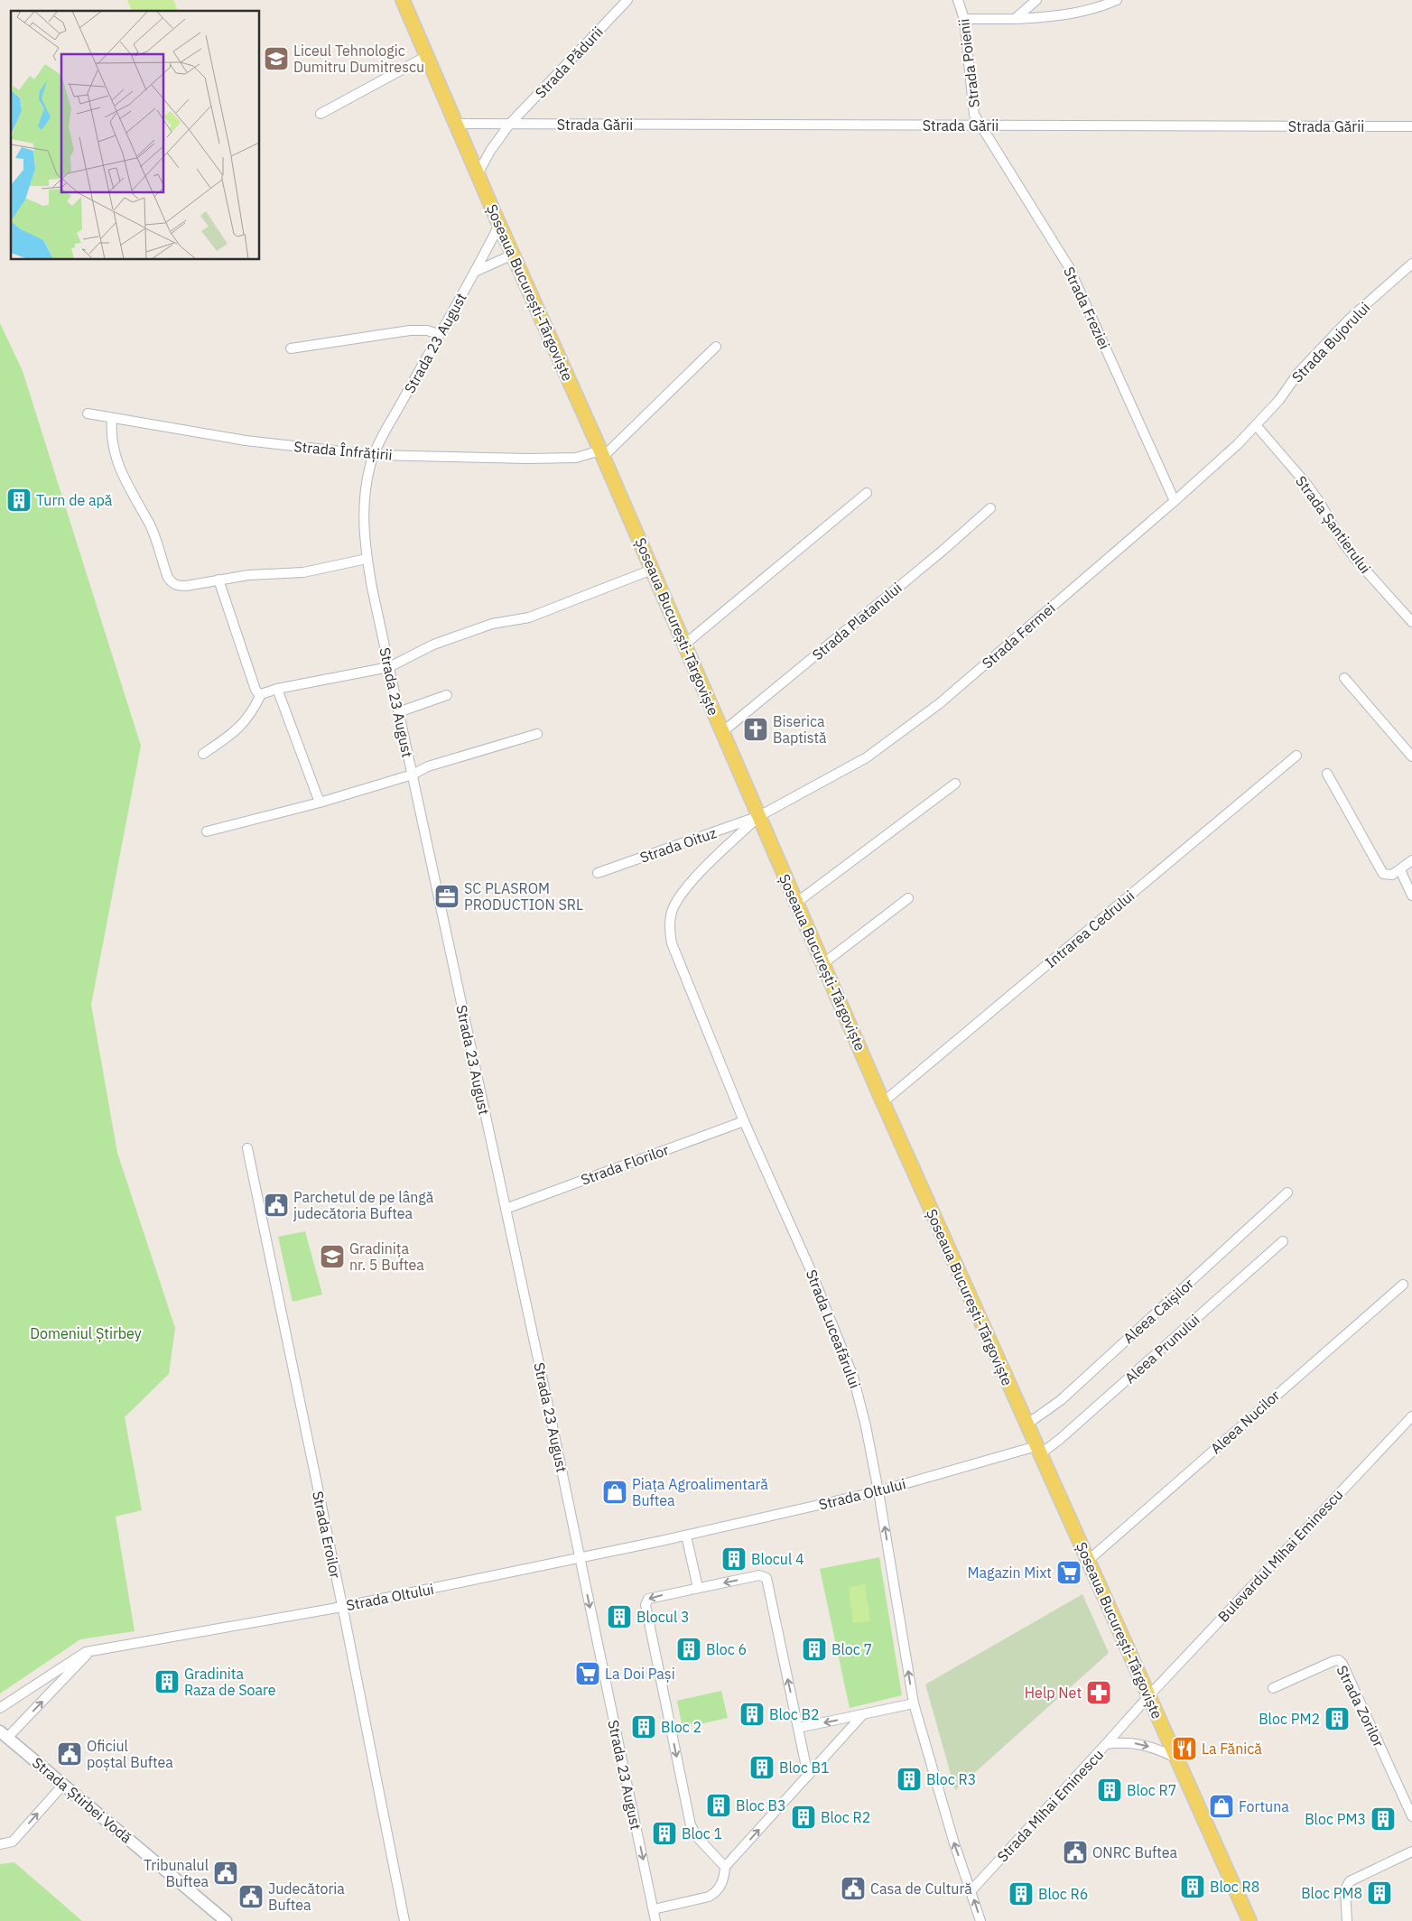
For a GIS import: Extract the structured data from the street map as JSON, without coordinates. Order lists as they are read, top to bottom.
{
  "streets": {
    "main road": ["Șoseaua București-Târgoviște"],
    "street": [
      "Strada Pădurii",
      "Strada Poienii",
      "Strada Gării",
      "Strada Freziei",
      "Strada Bujorului",
      "Strada 23 August",
      "Strada Înfrățirii",
      "Strada Șantierului",
      "Strada Platanului",
      "Strada Fermei",
      "Strada Oituz",
      "Intrarea Cedrului",
      "Strada Florilor",
      "Aleea Caișilor",
      "Strada Luceafărului",
      "Aleea Prunului",
      "Aleea Nucilor",
      "Strada Oltului",
      "Strada Eroilor",
      "Bulevardul Mihai Eminescu",
      "Strada Zorilor",
      "Strada Știrbei Vodă",
      "Strada Mihai Eminescu"
    ]
  },
  "crossings": [
    ["Strada Pădurii", "Strada Gării"],
    ["Strada Pădurii", "Șoseaua București-Târgoviște"],
    ["Strada Poienii", "Strada Gării"],
    ["Strada Poienii", "Strada Freziei"],
    ["Strada Gării", "Șoseaua București-Târgoviște"],
    ["Strada Gării", "Strada Freziei"],
    ["Șoseaua București-Târgoviște", "Strada 23 August"],
    ["Șoseaua București-Târgoviște", "Strada Înfrățirii"],
    ["Șoseaua București-Târgoviște", "Strada Platanului"],
    ["Șoseaua București-Târgoviște", "Strada Fermei"],
    ["Șoseaua București-Târgoviște", "Strada Oituz"],
    ["Șoseaua București-Târgoviște", "Intrarea Cedrului"],
    ["Șoseaua București-Târgoviște", "Aleea Caișilor"],
    ["Șoseaua București-Târgoviște", "Strada Luceafărului"],
    ["Șoseaua București-Târgoviște", "Aleea Prunului"],
    ["Șoseaua București-Târgoviște", "Aleea Nucilor"],
    ["Șoseaua București-Târgoviște", "Strada Oltului"],
    ["Șoseaua București-Târgoviște", "Bulevardul Mihai Eminescu"],
    ["Șoseaua București-Târgoviște", "Strada Mihai Eminescu"],
    ["Strada Freziei", "Strada Fermei"],
    ["Strada Bujorului", "Strada Șantierului"],
    ["Strada Bujorului", "Strada Fermei"],
    ["Strada 23 August", "Strada Înfrățirii"],
    ["Strada 23 August", "Strada Florilor"],
    ["Strada 23 August", "Strada Oltului"],
    ["Strada Șantierului", "Strada Fermei"],
    ["Strada Fermei", "Strada Oituz"],
    ["Strada Fermei", "Strada Luceafărului"],
    ["Strada Oituz", "Strada Luceafărului"],
    ["Strada Florilor", "Strada Luceafărului"],
    ["Strada Luceafărului", "Strada Oltului"],
    ["Strada Luceafărului", "Strada Mihai Eminescu"],
    ["Aleea Prunului", "Strada Oltului"],
    ["Strada Oltului", "Strada Eroilor"],
    ["Bulevardul Mihai Eminescu", "Strada Mihai Eminescu"]
  ],
  "one_way": ["Strada Luceafărului"],
  "parks": ["Domeniul Știrbey"],
  "places": {
    "school or university": ["Liceul Tehnologic Dumitru Dumitrescu", "Gradinița nr. 5 Buftea"],
    "building": [
      "Turn de apă",
      "Blocul 4",
      "Blocul 3",
      "Bloc 6",
      "Bloc 7",
      "Gradinita Raza de Soare",
      "Bloc B2",
      "Bloc PM2",
      "Bloc 2",
      "Bloc B1",
      "Bloc R3",
      "Bloc R7",
      "Bloc B3",
      "Bloc R2",
      "Bloc PM3",
      "Bloc 1",
      "Bloc R8",
      "Bloc PM8",
      "Bloc R6"
    ],
    "church": ["Biserica Baptistă"],
    "office": ["SC PLASROM PRODUCTION SRL"],
    "public building": [
      "Parchetul de pe lângă judecătoria Buftea",
      "Oficiul poștal Buftea",
      "ONRC Buftea",
      "Tribunalul Buftea",
      "Casa de Cultură",
      "Judecătoria Buftea"
    ],
    "shop": ["Piața Agroalimentară Buftea", "Fortuna"],
    "supermarket": ["Magazin Mixt", "La Doi Pași"],
    "pharmacy": ["Help Net"],
    "restaurant": ["La Fănică"]
  }
}
